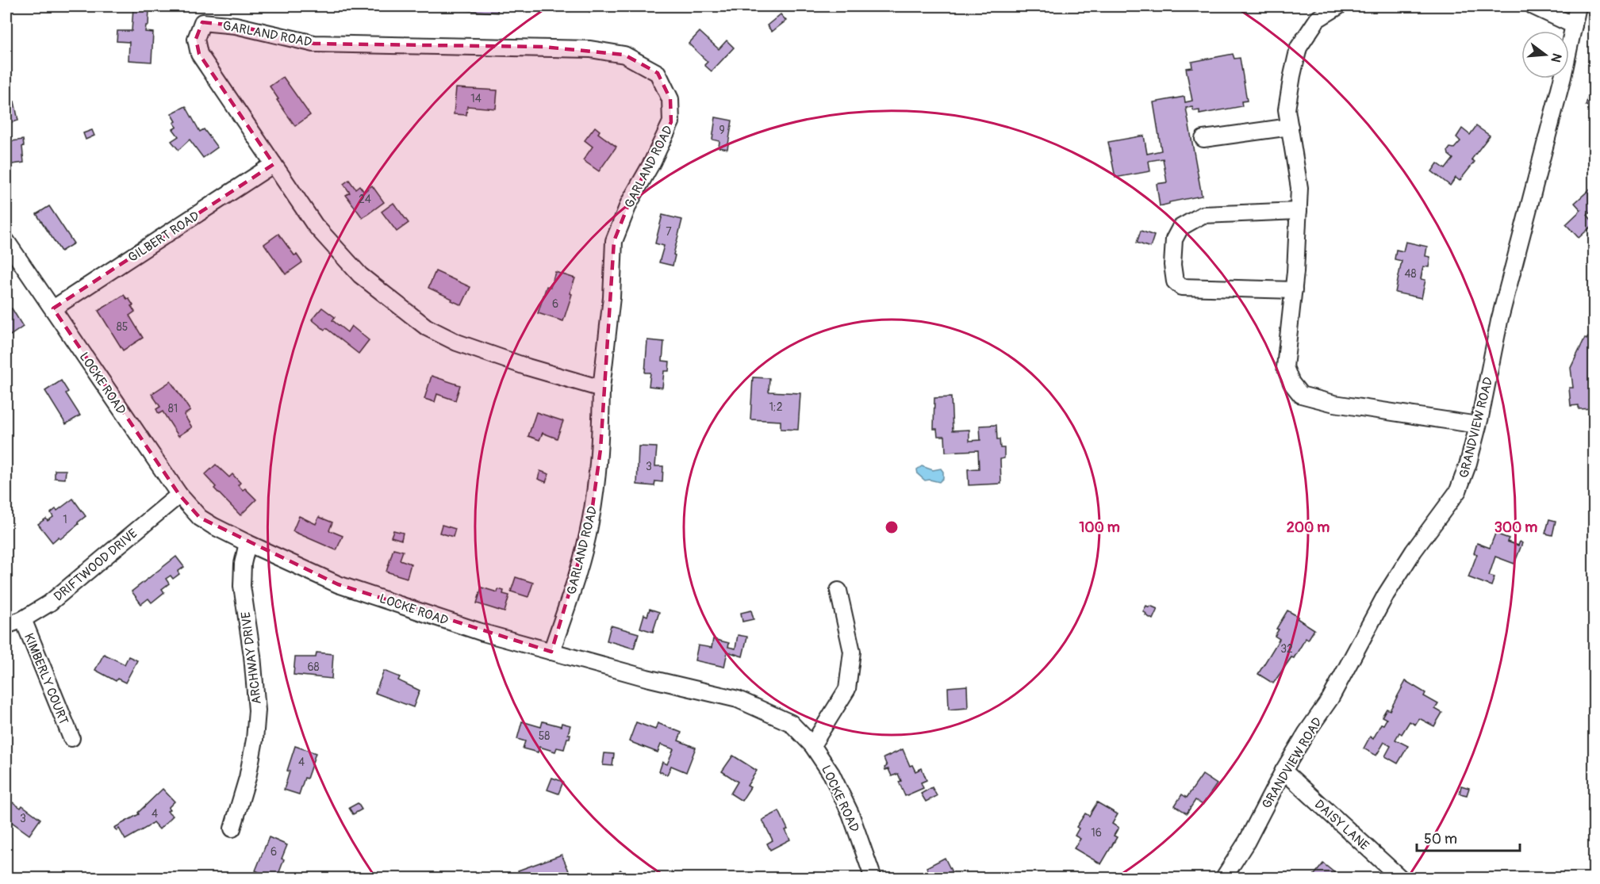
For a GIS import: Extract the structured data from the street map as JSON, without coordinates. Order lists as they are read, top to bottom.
{
  "streets": {
    "street": [
      "GARLAND ROAD",
      "GILBERT ROAD",
      "LOCKE ROAD",
      "GRANDVIEW ROAD",
      "DRIFTWOOD DRIVE",
      "ARCHWAY DRIVE",
      "KIMBERLY COURT",
      "DAISY LANE"
    ]
  },
  "crossings": [
    ["GARLAND ROAD", "GILBERT ROAD"],
    ["GARLAND ROAD", "LOCKE ROAD"],
    ["GILBERT ROAD", "LOCKE ROAD"],
    ["LOCKE ROAD", "DRIFTWOOD DRIVE"],
    ["LOCKE ROAD", "ARCHWAY DRIVE"],
    ["GRANDVIEW ROAD", "DAISY LANE"],
    ["DRIFTWOOD DRIVE", "KIMBERLY COURT"]
  ],
  "house_numbers": [
    "14",
    "9",
    "24",
    "7",
    "48",
    "6",
    "85",
    "1;2",
    "81",
    "3",
    "1",
    "32",
    "68",
    "58",
    "4",
    "4",
    "3",
    "16",
    "6"
  ],
  "scale_bar": "50 m",
  "north": "right",
  "rings": ["100 m", "200 m", "300 m"]
}
